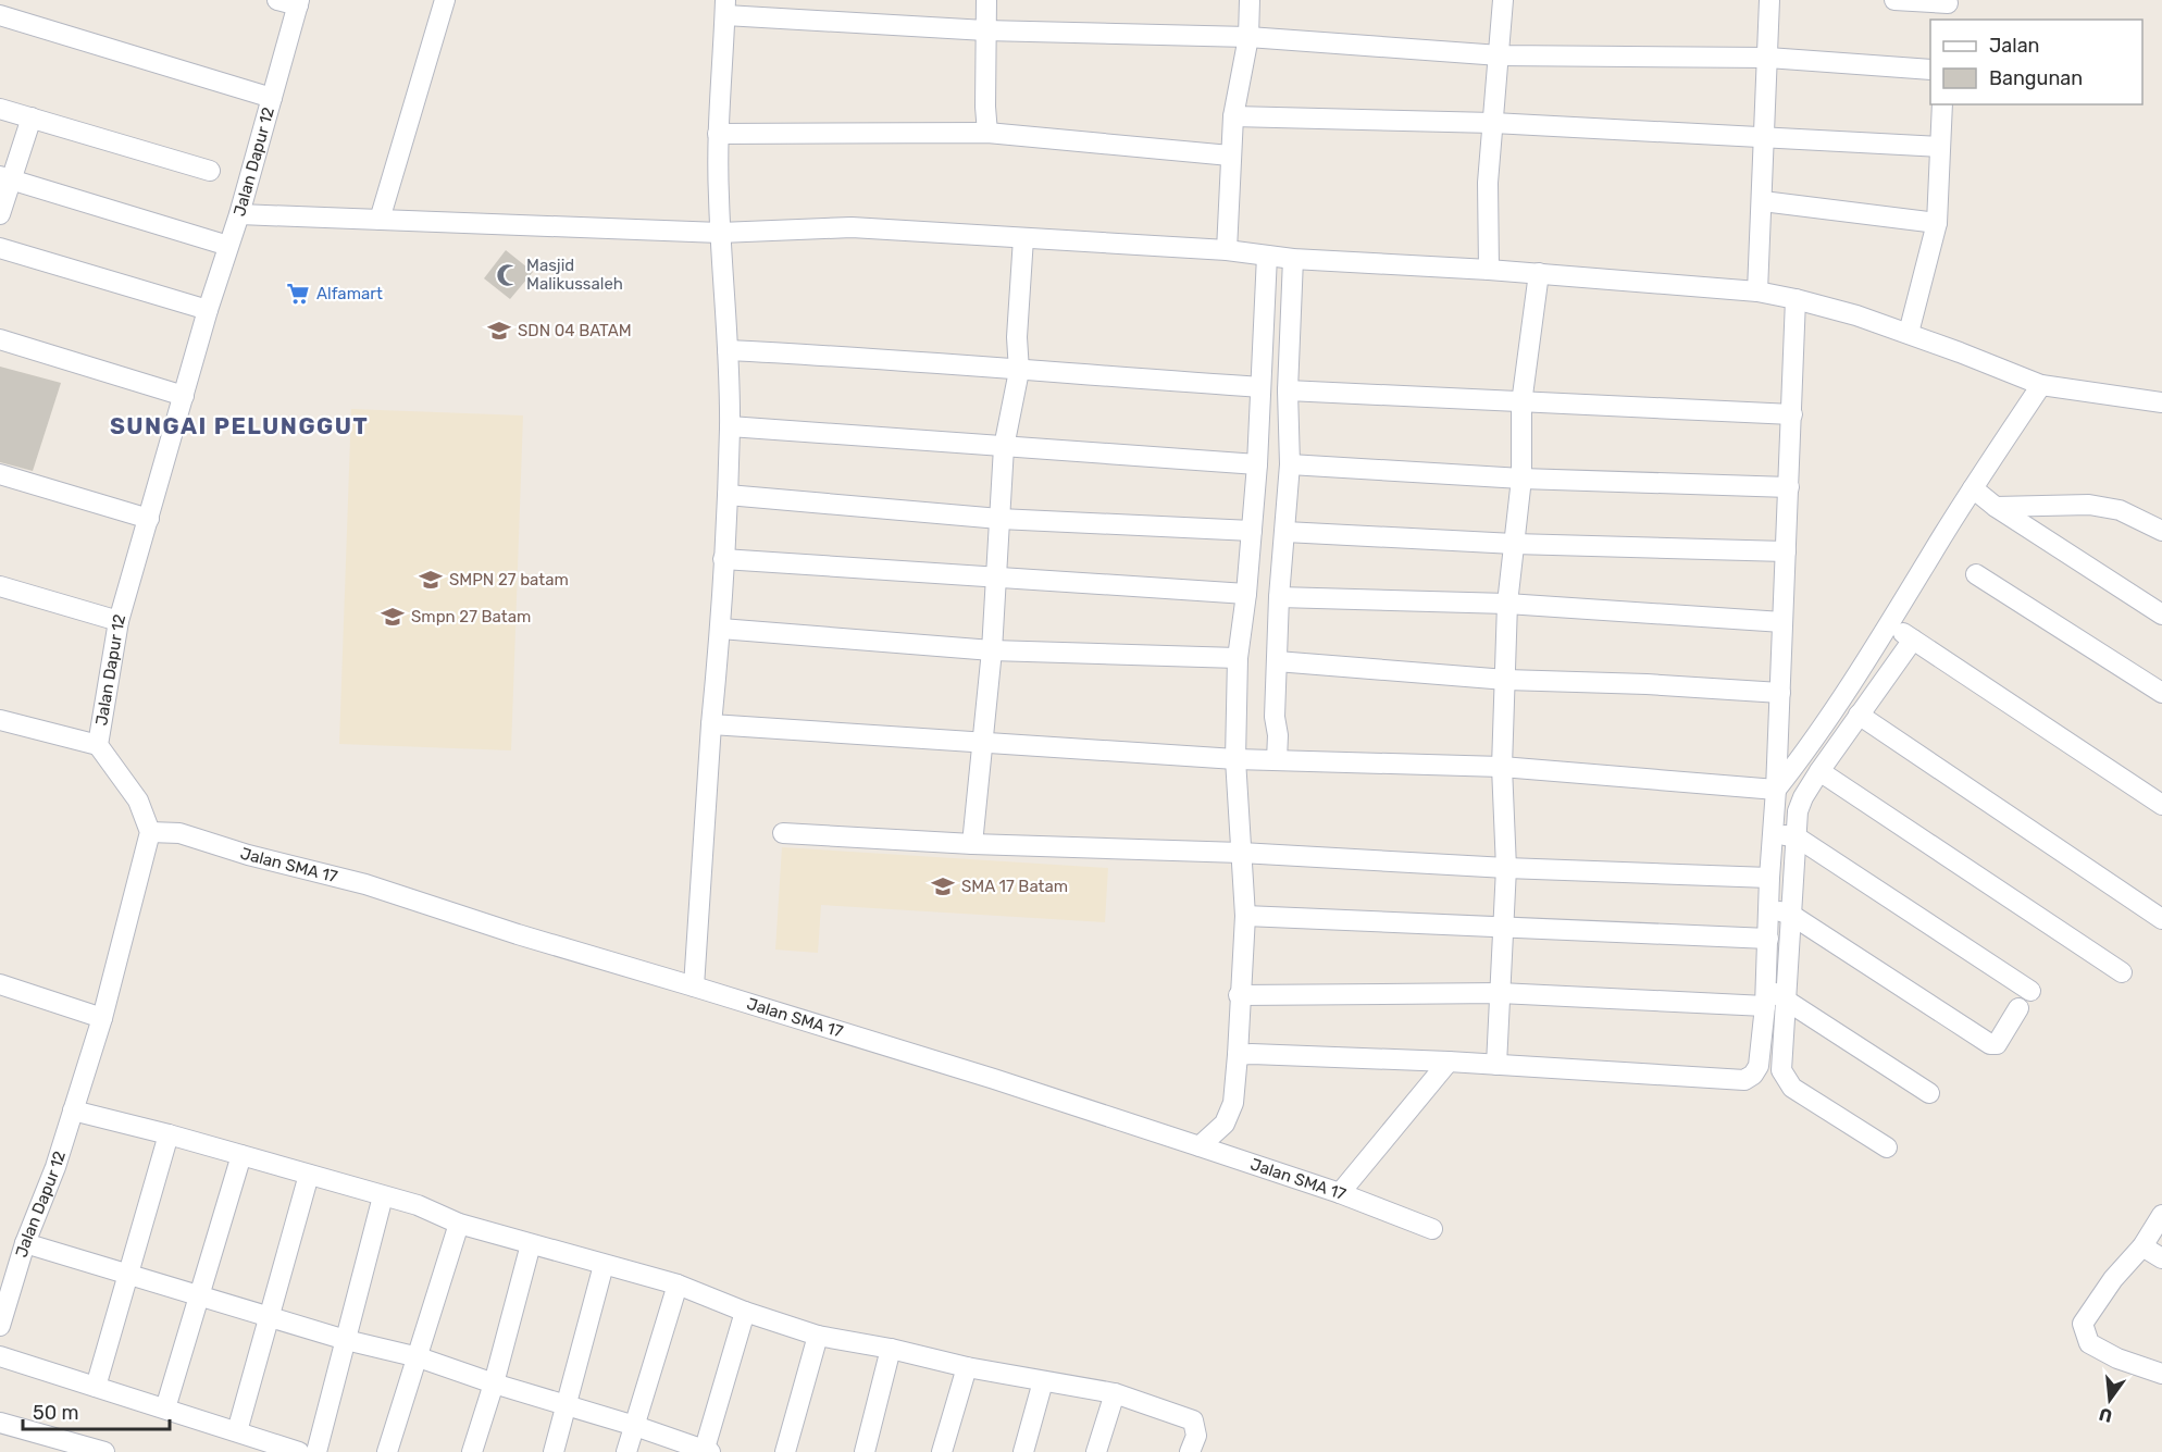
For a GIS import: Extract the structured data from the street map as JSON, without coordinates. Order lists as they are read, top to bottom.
{
  "streets": {
    "street": ["Jalan Dapur 12", "Jalan SMA 17"]
  },
  "crossings": [
    ["Jalan Dapur 12", "Jalan SMA 17"]
  ],
  "districts": ["SUNGAI PELUNGGUT"],
  "places": {
    "mosque": ["Masjid Malikussaleh"],
    "supermarket": ["Alfamart"],
    "school or university": [
      "SDN 04 BATAM",
      "SMPN 27 batam",
      "Smpn 27 Batam",
      "SMA 17 Batam"
    ]
  },
  "legend": ["Jalan", "Bangunan"],
  "scale_bar": "50 m",
  "north": "bottom"
}
